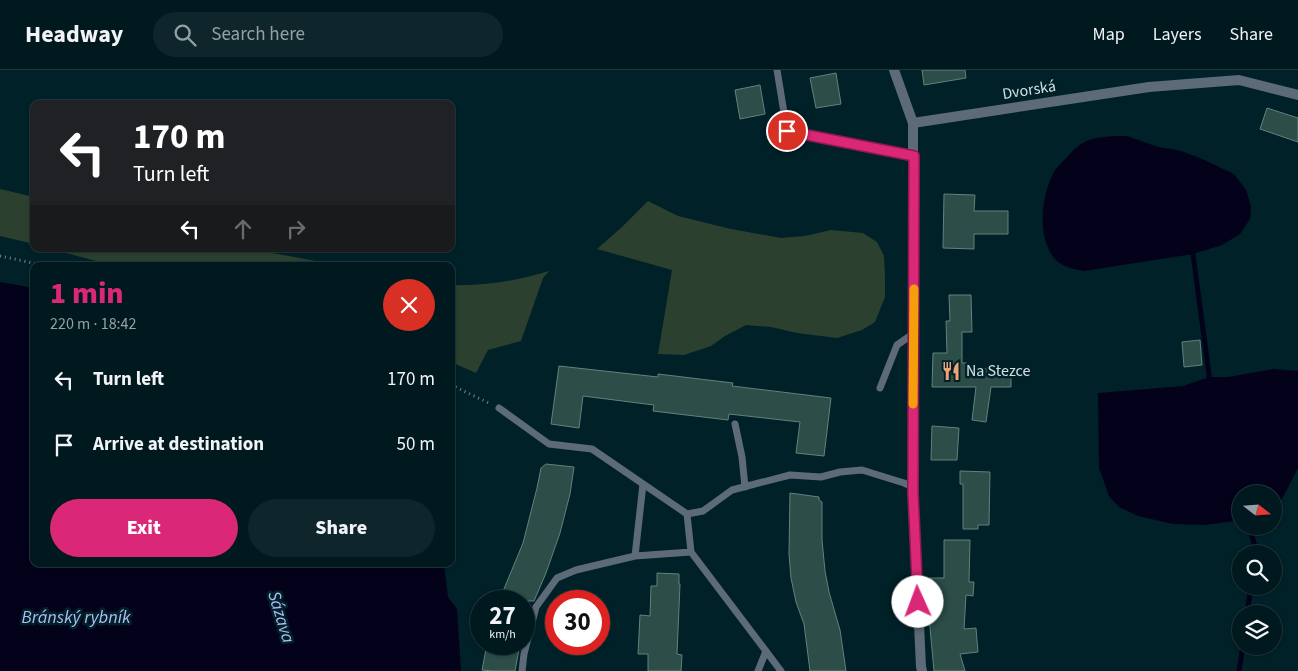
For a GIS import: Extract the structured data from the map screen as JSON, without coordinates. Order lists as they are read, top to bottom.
{
  "streets": {
    "street": ["Dvorská"]
  },
  "water": ["Bránský rybník", "Sázava"],
  "places": {
    "restaurant": ["Na Stezce"]
  },
  "north": "right",
  "page": {
    "header": "Headway",
    "search": "Search here",
    "nav": ["Map", "Layers", "Share"],
    "turn": ["170 m", "Turn left"],
    "heading": ["1 min", "220 m · 18:42"],
    "list": [
      {
        "name": "Turn left",
        "value": "170 m"
      },
      {
        "name": "Arrive at destination",
        "value": "50 m"
      }
    ],
    "buttons": ["Exit", "Share"],
    "speed": "27 km/h",
    "limit": "30"
  }
}
